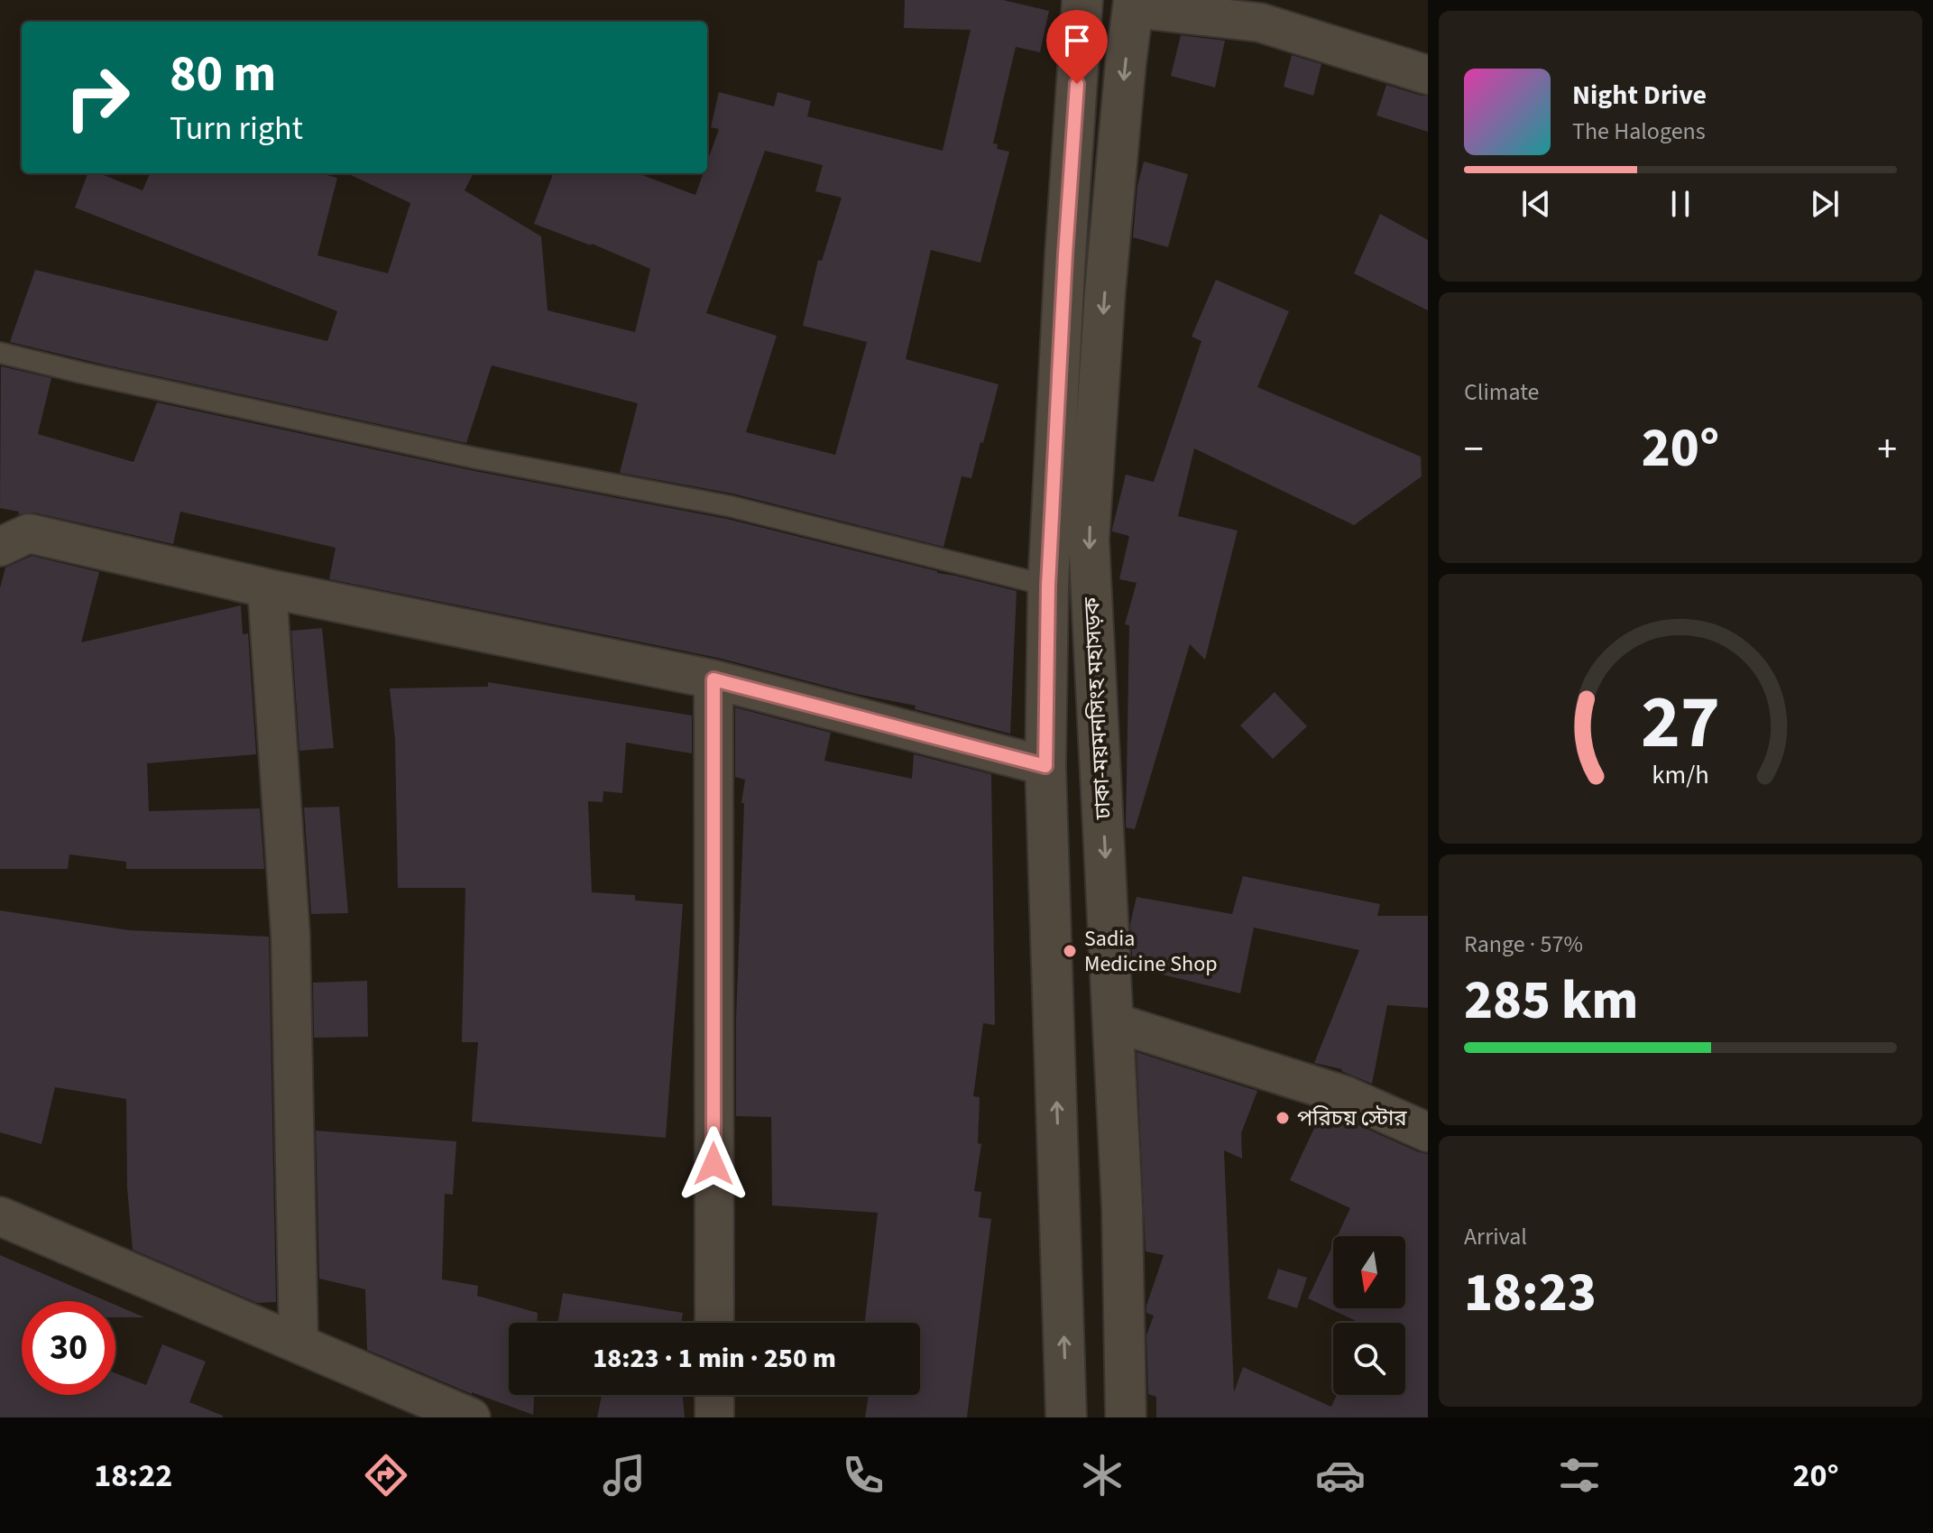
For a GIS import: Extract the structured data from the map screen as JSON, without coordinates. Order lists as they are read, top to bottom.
{
  "streets": {
    "main road": ["ঢাকা-ময়মনসিংহ মহাসড়ক"]
  },
  "places": ["Sadia Medicine Shop", "পরিচয় স্টোর"],
  "north": "bottom",
  "page": {
    "turn": ["80 m", "Turn right"],
    "song": ["Night Drive", "The Halogens"],
    "tile": [
      "Climate",
      ["Range · 57%", "285 km"],
      ["Arrival", "18:23"]
    ],
    "heat": ["−", "20°", "+"],
    "limit": "30",
    "trip": "18:23 · 1 min · 250 m",
    "tabs": ["18:22", "20°"],
    "gauge": ["27", "km/h"]
  }
}
